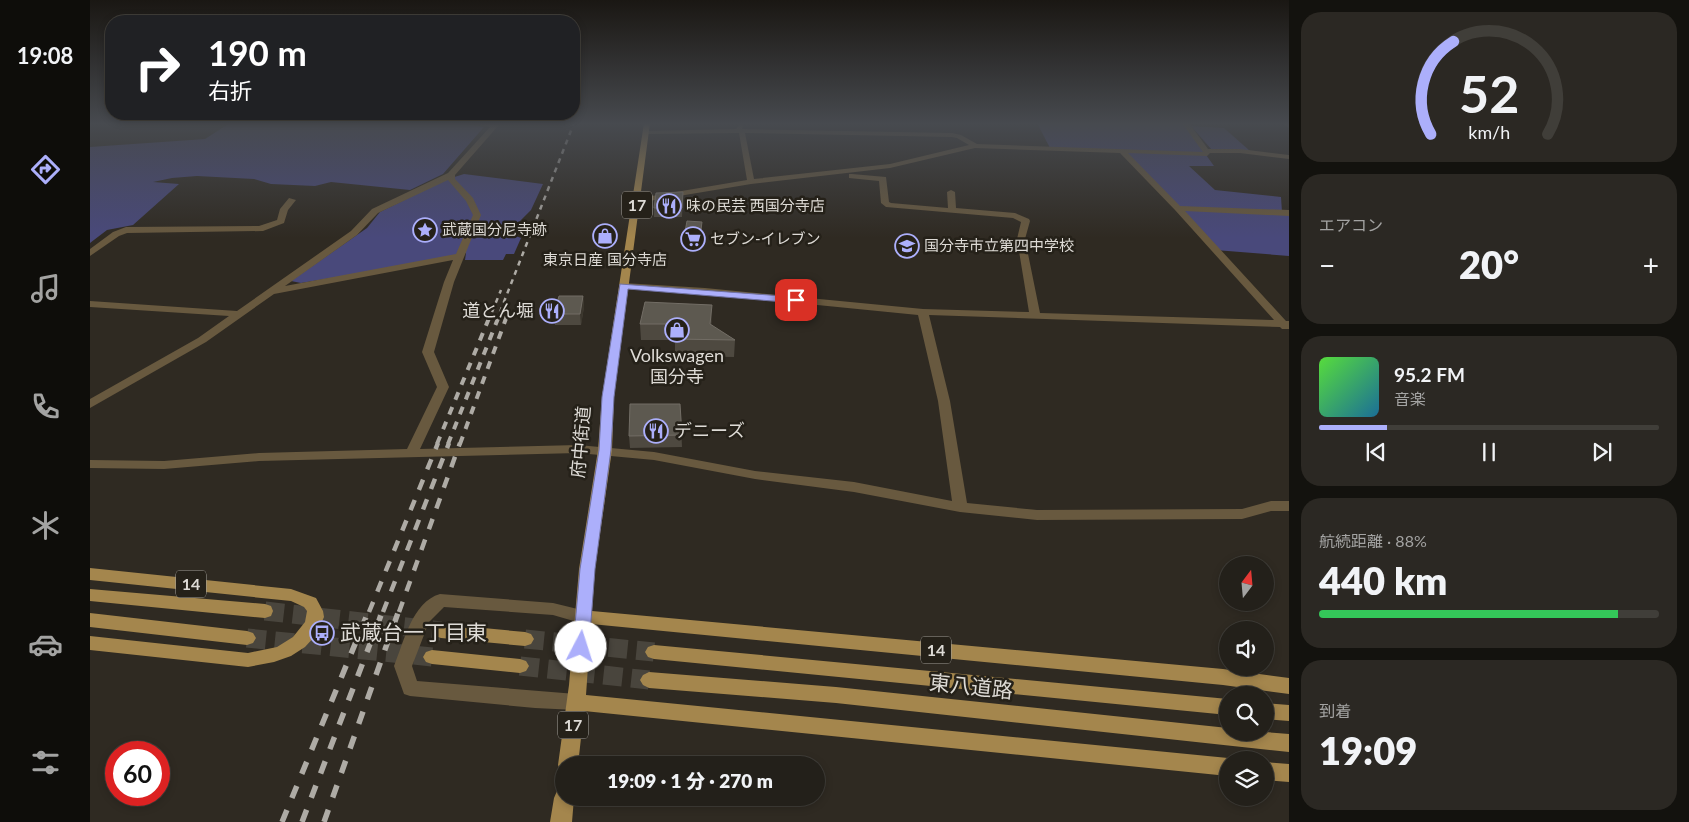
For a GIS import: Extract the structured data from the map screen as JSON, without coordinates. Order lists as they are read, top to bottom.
{
  "streets": {
    "main road": [
      "17",
      "府中街道",
      "14",
      "東八道路"
    ]
  },
  "crossings": [
    ["府中街道", "14"]
  ],
  "places": {
    "restaurant": ["味の民芸 西国分寺店", "道とん堀", "デニーズ"],
    "place": ["武蔵国分尼寺跡"],
    "shop": ["東京日産 国分寺店", "Volkswagen 国分寺"],
    "supermarket": ["セブン-イレブン"],
    "school or university": ["国分寺市立第四中学校"],
    "bus stop": ["武蔵台一丁目東"]
  },
  "north": "top",
  "page": {
    "tabs": "19:08",
    "turn": ["190 m", "右折"],
    "tile": [
      "エアコン",
      ["航続距離 · 88%", "440 km"],
      ["到着", "19:09"]
    ],
    "heat": ["−", "20°", "+"],
    "song": ["95.2 FM", "音楽"],
    "limit": "60",
    "trip": "19:09 · 1 分 · 270 m",
    "gauge": ["52", "km/h"]
  }
}
